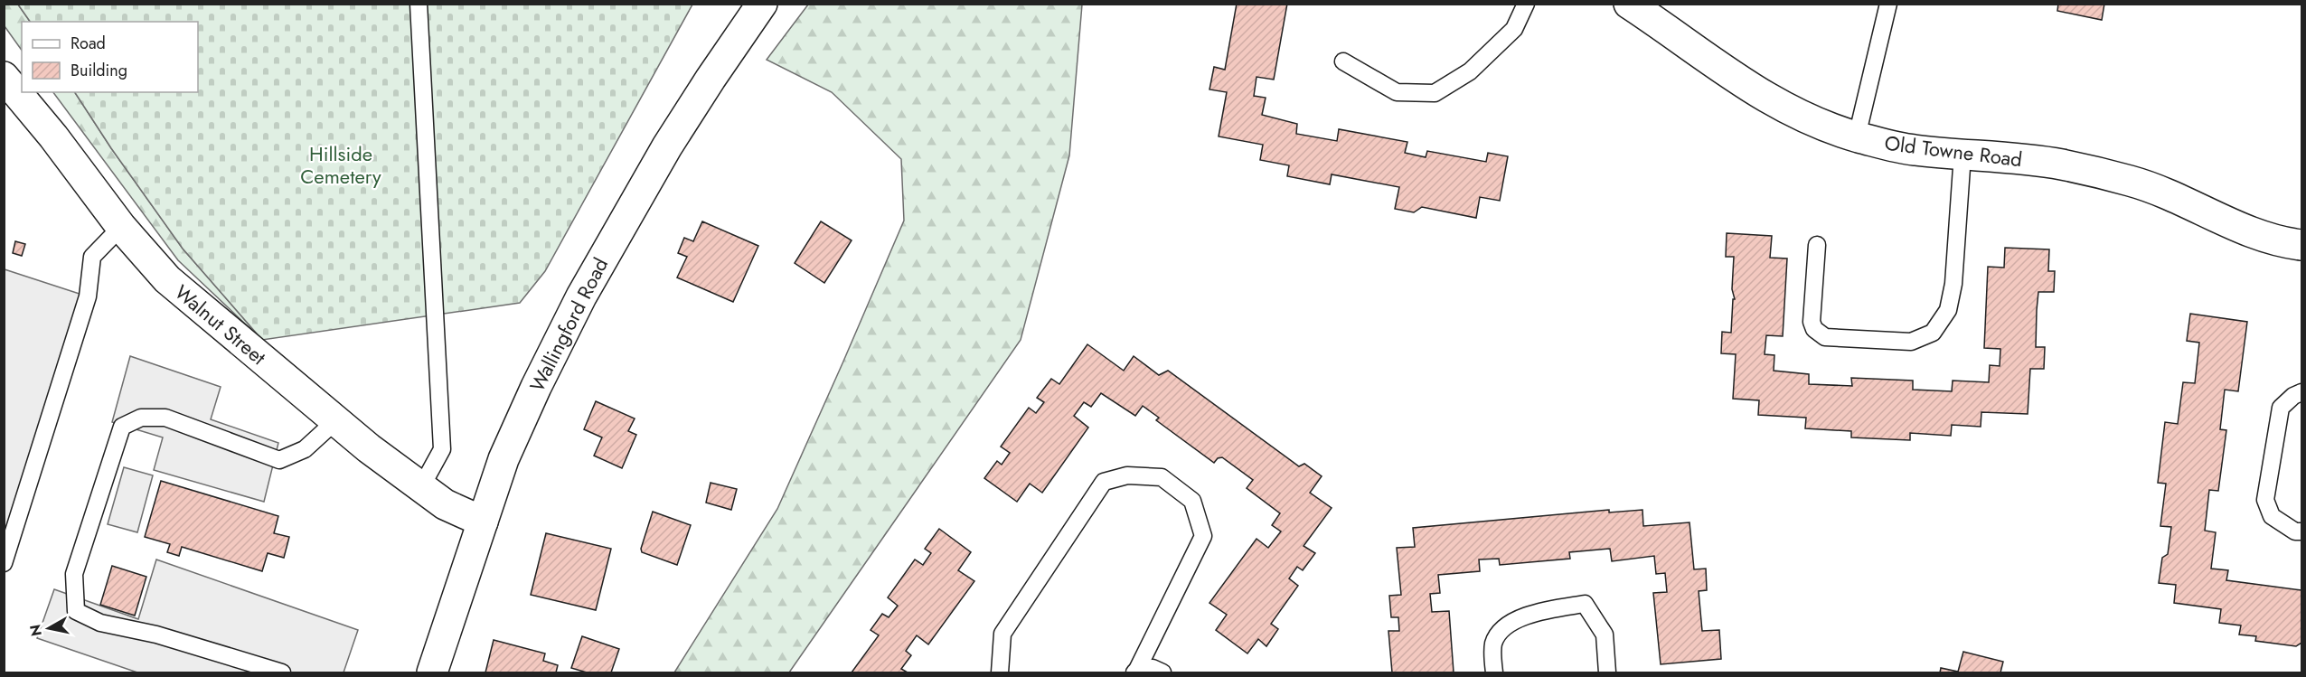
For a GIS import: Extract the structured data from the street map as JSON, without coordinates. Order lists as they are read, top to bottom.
{
  "streets": {
    "street": ["Old Towne Road", "Walnut Street", "Wallingford Road"]
  },
  "crossings": [
    ["Walnut Street", "Wallingford Road"]
  ],
  "parks": ["Hillside Cemetery"],
  "legend": ["Road", "Building"],
  "north": "left"
}
